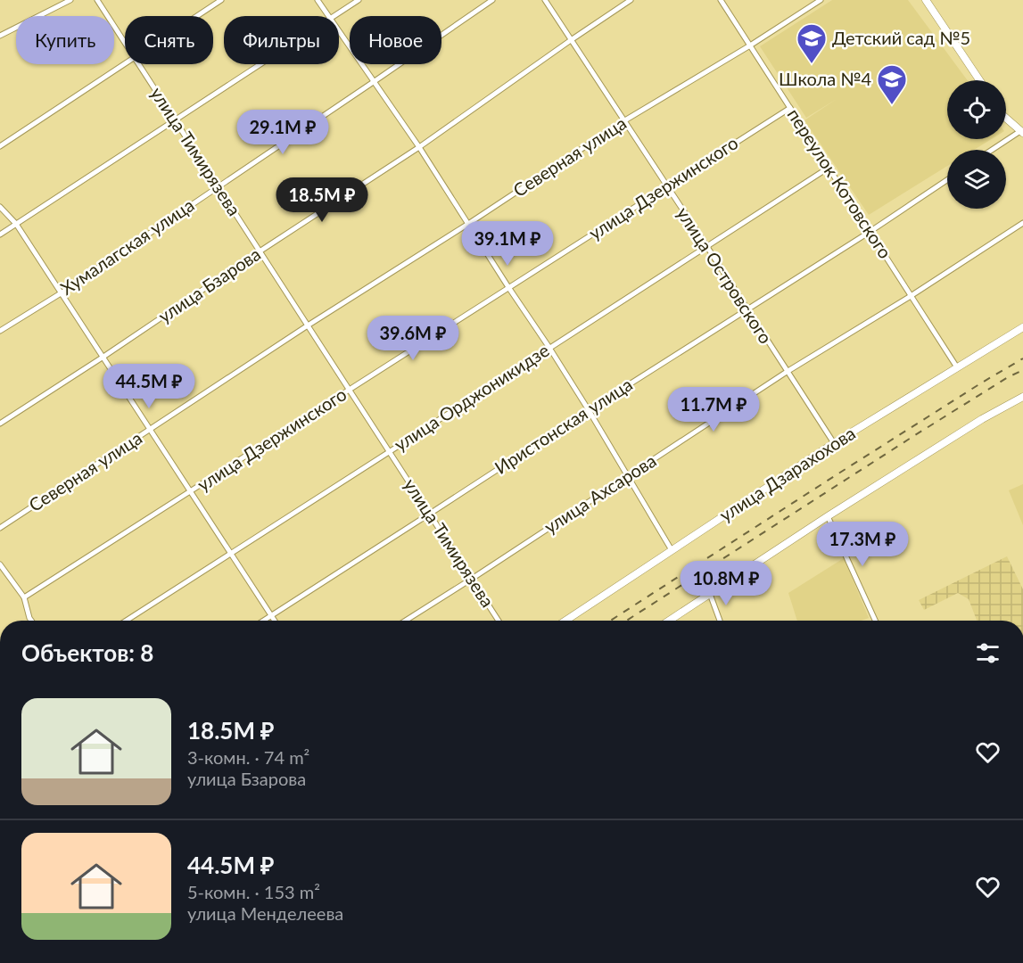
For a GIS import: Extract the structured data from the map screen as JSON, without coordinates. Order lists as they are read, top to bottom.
{
  "streets": {
    "street": [
      "улица Тимирязева",
      "Северная улица",
      "переулок Котовского",
      "улица Дзержинского",
      "Хумалагская улица",
      "улица Островского",
      "улица Бзарова",
      "улица Орджоникидзе",
      "Иристонская улица",
      "улица Дзарахохова",
      "улица Ахсарова"
    ]
  },
  "crossings": [
    ["улица Тимирязева", "Северная улица"],
    ["улица Тимирязева", "улица Дзержинского"],
    ["улица Тимирязева", "Хумалагская улица"],
    ["улица Тимирязева", "улица Бзарова"],
    ["улица Тимирязева", "улица Орджоникидзе"],
    ["улица Тимирязева", "Иристонская улица"],
    ["улица Тимирязева", "улица Ахсарова"],
    ["Северная улица", "переулок Котовского"],
    ["Северная улица", "улица Островского"],
    ["переулок Котовского", "улица Дзержинского"],
    ["переулок Котовского", "улица Орджоникидзе"],
    ["переулок Котовского", "Иристонская улица"],
    ["переулок Котовского", "улица Дзарахохова"],
    ["переулок Котовского", "улица Ахсарова"],
    ["улица Дзержинского", "улица Островского"],
    ["улица Островского", "улица Бзарова"],
    ["улица Островского", "улица Орджоникидзе"],
    ["улица Островского", "Иристонская улица"],
    ["улица Островского", "улица Дзарахохова"],
    ["улица Островского", "улица Ахсарова"]
  ],
  "places": {
    "school or university": ["Детский сад №5", "Школа №4"]
  },
  "page": {
    "chip": [
      "Купить",
      "Снять",
      "Фильтры",
      "Новое"
    ],
    "price": [
      "29.1M ₽",
      "18.5M ₽",
      "39.1M ₽",
      "39.6M ₽",
      "44.5M ₽",
      "11.7M ₽",
      "17.3M ₽",
      "10.8M ₽"
    ],
    "heading": "Объектов: 8",
    "list": [
      {
        "name": "18.5M ₽",
        "note": "3-комн. · 74 m² · улица Бзарова"
      },
      {
        "name": "44.5M ₽",
        "note": "5-комн. · 153 m² · улица Менделеева"
      }
    ]
  }
}
